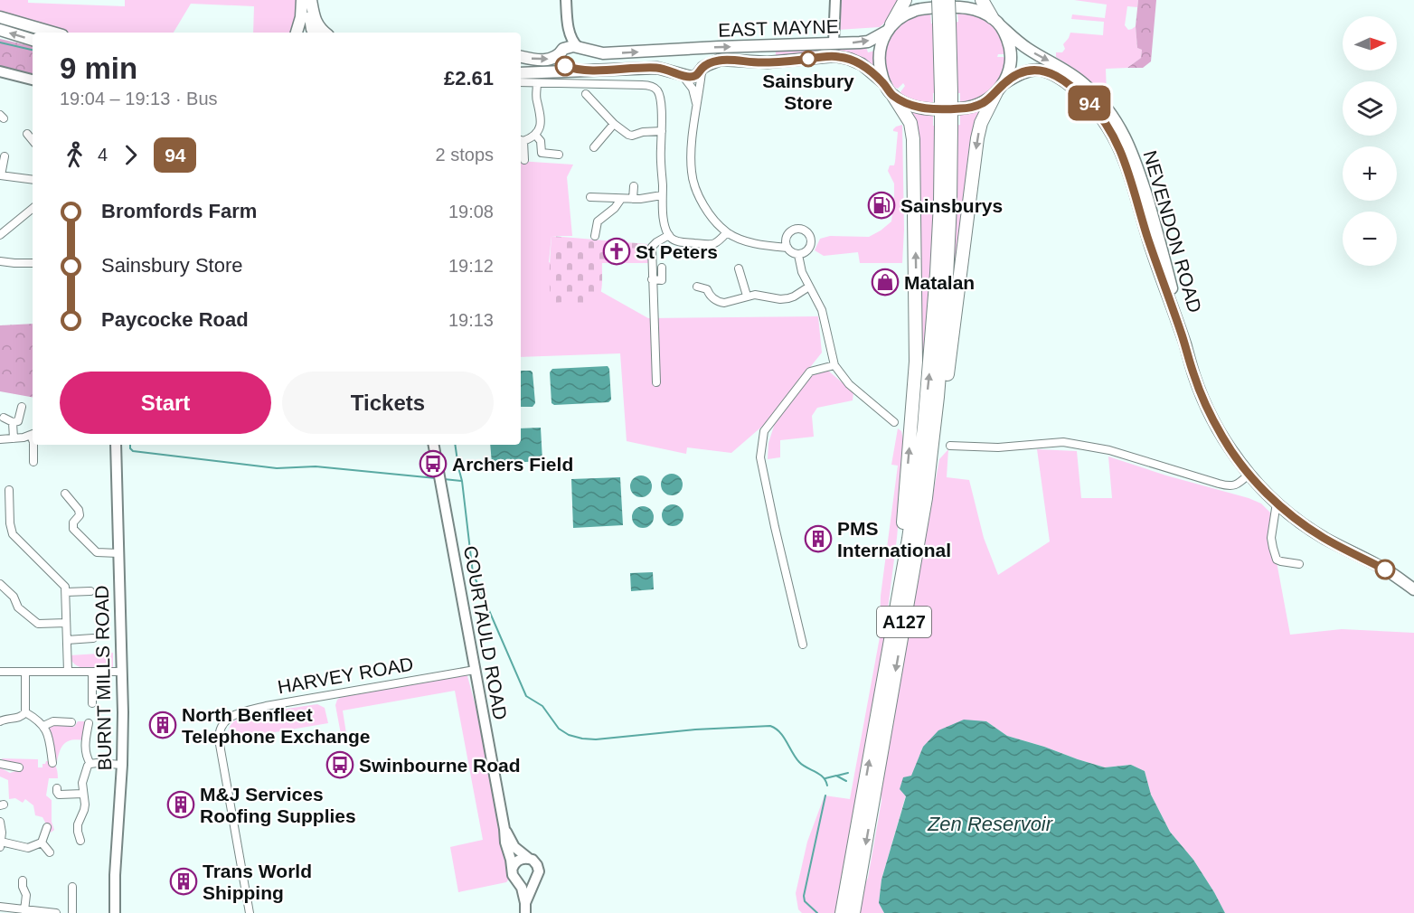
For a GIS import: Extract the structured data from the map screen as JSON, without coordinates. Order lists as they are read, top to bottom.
{
  "streets": {
    "highway": ["A127"],
    "main road": ["EAST MAYNE", "NEVENDON ROAD"],
    "street": ["COURTAULD ROAD", "HARVEY ROAD", "BURNT MILLS ROAD"]
  },
  "crossings": [
    ["EAST MAYNE", "NEVENDON ROAD"],
    ["EAST MAYNE", "A127"],
    ["NEVENDON ROAD", "A127"],
    ["COURTAULD ROAD", "HARVEY ROAD"]
  ],
  "water": ["Zen Reservoir"],
  "places": {
    "other": ["Sainsbury Store"],
    "fuel station": ["Sainsburys"],
    "church": ["St Peters"],
    "shop": ["Matalan"],
    "bus stop": ["Archers Field", "Swinbourne Road"],
    "building": [
      "PMS International",
      "North Benfleet Telephone Exchange",
      "M&J Services Roofing Supplies",
      "Trans World Shipping"
    ]
  },
  "lines": ["bus line 94"],
  "north": "right",
  "page": {
    "on_map": "94",
    "map_buttons": ["+", "−"],
    "heading": ["9 min", "19:04 – 19:13 · Bus", "£2.61"],
    "legs": ["4", "94", "2 stops"],
    "list": [
      {
        "name": "Bromfords Farm",
        "value": "19:08"
      },
      {
        "name": "Sainsbury Store",
        "value": "19:12"
      },
      {
        "name": "Paycocke Road",
        "value": "19:13"
      }
    ],
    "buttons": ["Start", "Tickets"]
  }
}
